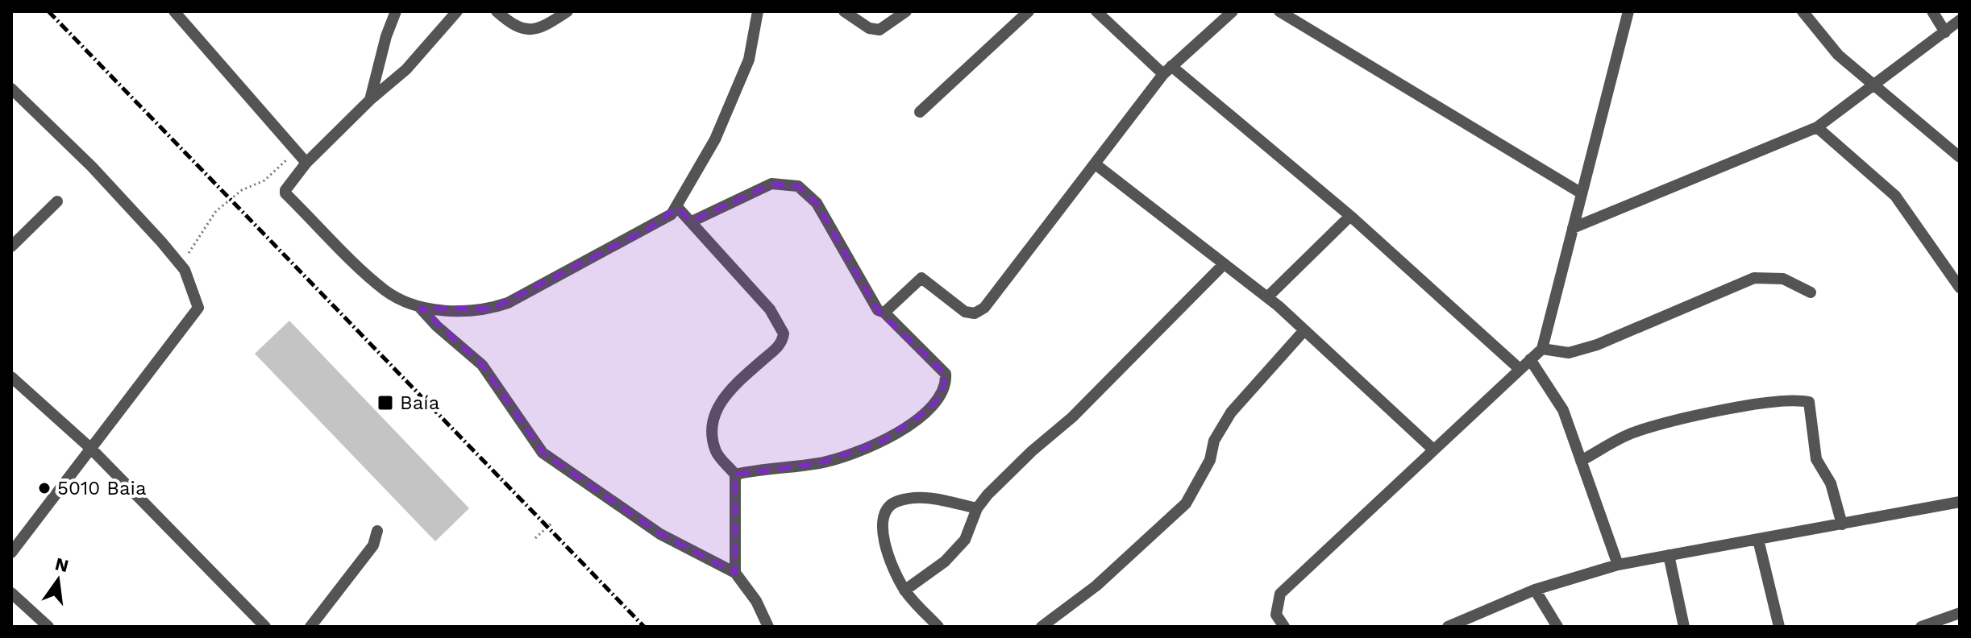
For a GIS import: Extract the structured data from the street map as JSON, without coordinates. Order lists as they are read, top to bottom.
{
  "places": {
    "transit": ["Baía"],
    "other": ["5010 Baia"]
  },
  "north": "top"
}
